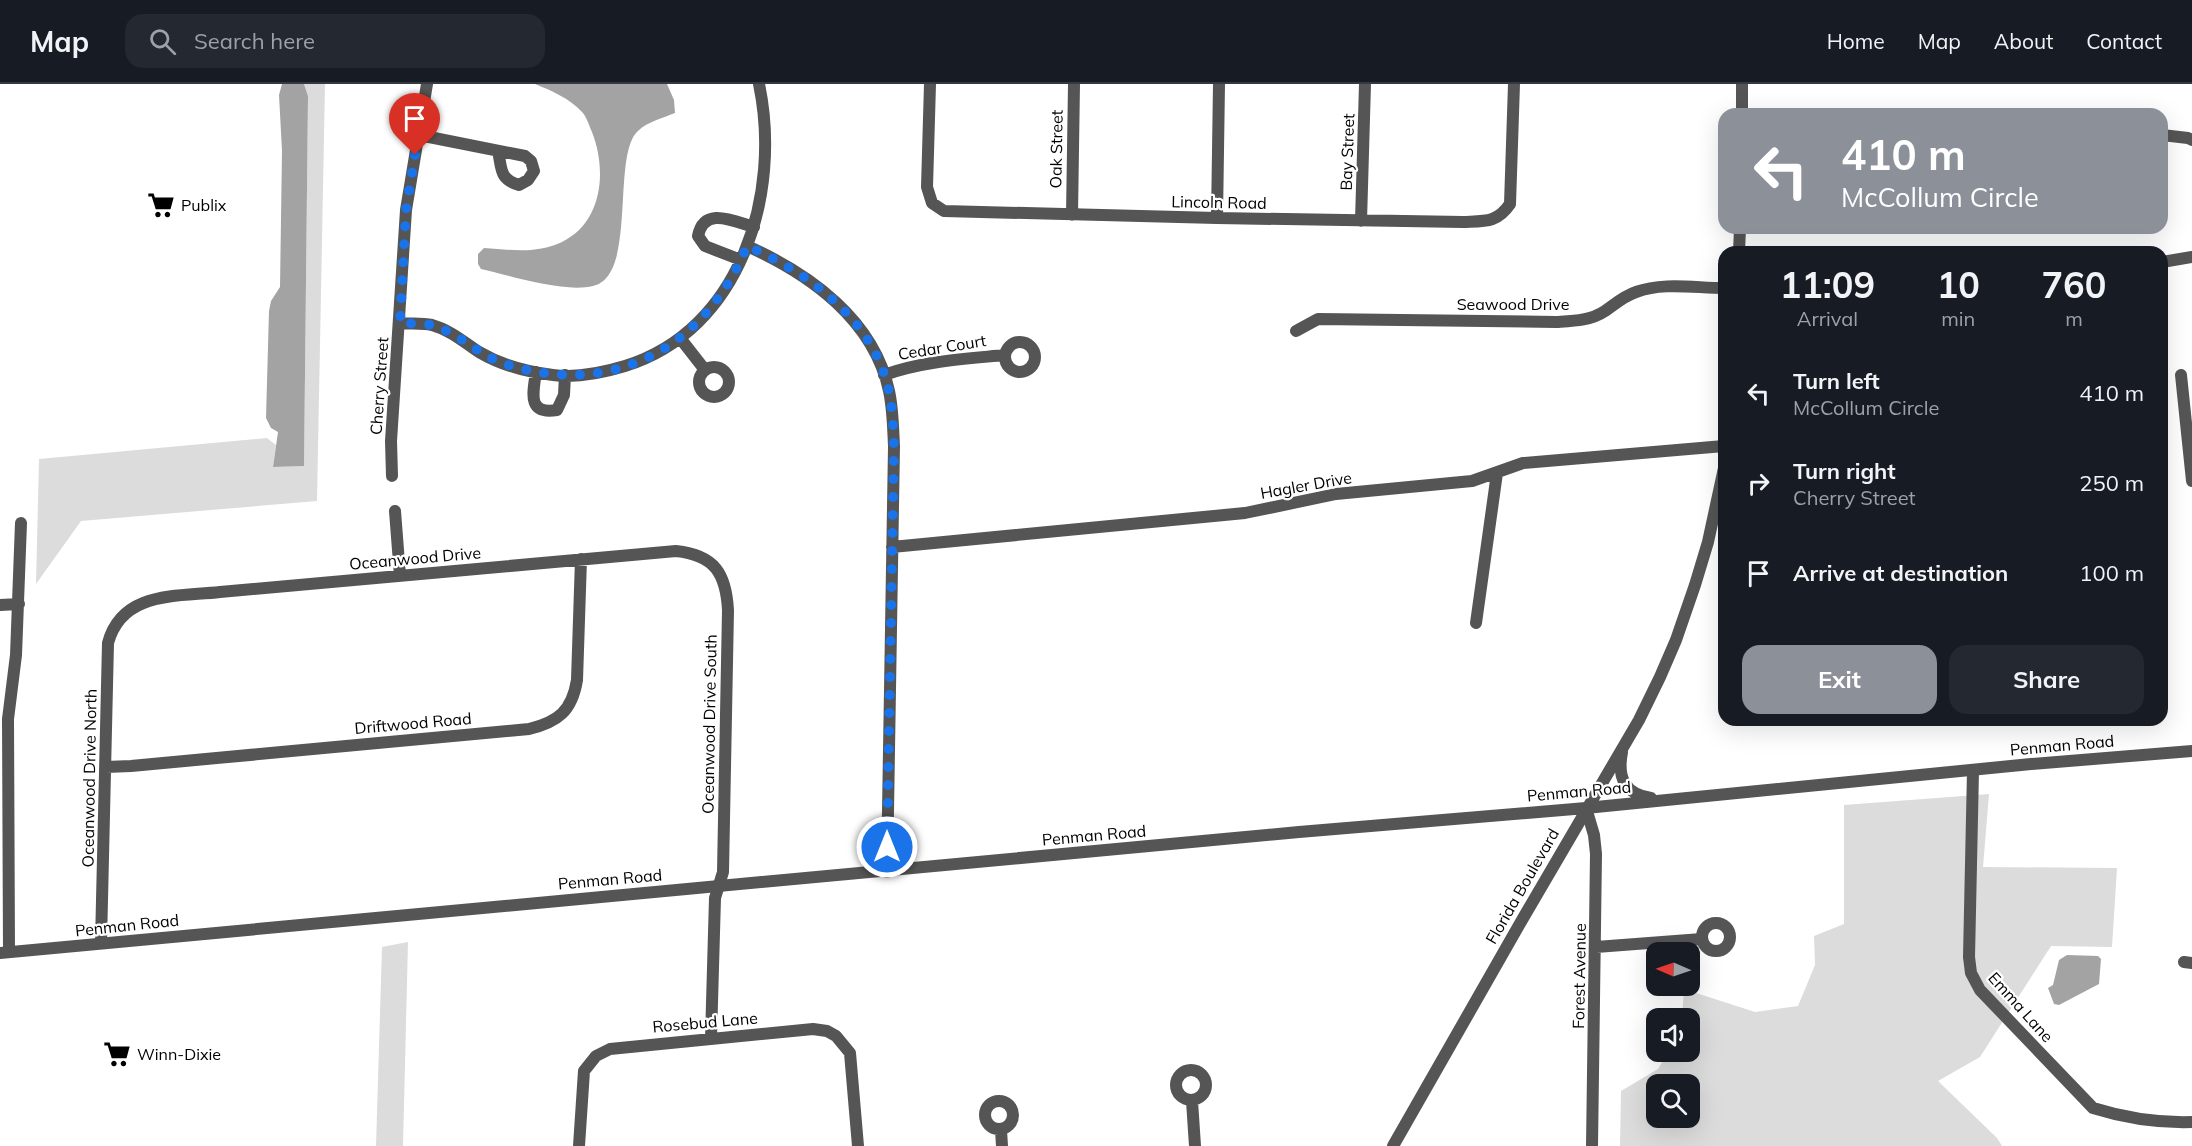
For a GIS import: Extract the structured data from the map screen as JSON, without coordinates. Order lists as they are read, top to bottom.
{
  "streets": {
    "street": [
      "Oak Street",
      "Bay Street",
      "Lincoln Road",
      "Seawood Drive",
      "Cedar Court",
      "Cherry Street",
      "Hagler Drive",
      "Oceanwood Drive",
      "Driftwood Road",
      "Oceanwood Drive South",
      "Penman Road",
      "Oceanwood Drive North",
      "Florida Boulevard",
      "Forest Avenue",
      "Emma Lane",
      "Rosebud Lane"
    ]
  },
  "crossings": [
    ["Oak Street", "Lincoln Road"],
    ["Bay Street", "Lincoln Road"],
    ["Oceanwood Drive", "Driftwood Road"],
    ["Oceanwood Drive", "Oceanwood Drive South"],
    ["Oceanwood Drive", "Oceanwood Drive North"],
    ["Driftwood Road", "Oceanwood Drive North"],
    ["Oceanwood Drive South", "Penman Road"],
    ["Oceanwood Drive South", "Rosebud Lane"],
    ["Penman Road", "Oceanwood Drive North"],
    ["Penman Road", "Florida Boulevard"],
    ["Penman Road", "Forest Avenue"],
    ["Penman Road", "Emma Lane"],
    ["Florida Boulevard", "Forest Avenue"]
  ],
  "places": {
    "supermarket": ["Publix", "Winn-Dixie"]
  },
  "north": "left",
  "page": {
    "header": "Map",
    "search": "Search here",
    "nav": [
      "Home",
      "Map",
      "About",
      "Contact"
    ],
    "turn": ["410 m", "McCollum Circle"],
    "eta": [
      "11:09",
      "Arrival",
      "10",
      "min",
      "760",
      "m"
    ],
    "list": [
      {
        "name": "Turn left",
        "note": "McCollum Circle",
        "value": "410 m"
      },
      {
        "name": "Turn right",
        "note": "Cherry Street",
        "value": "250 m"
      },
      {
        "name": "Arrive at destination",
        "value": "100 m"
      }
    ],
    "buttons": ["Exit", "Share"]
  }
}
